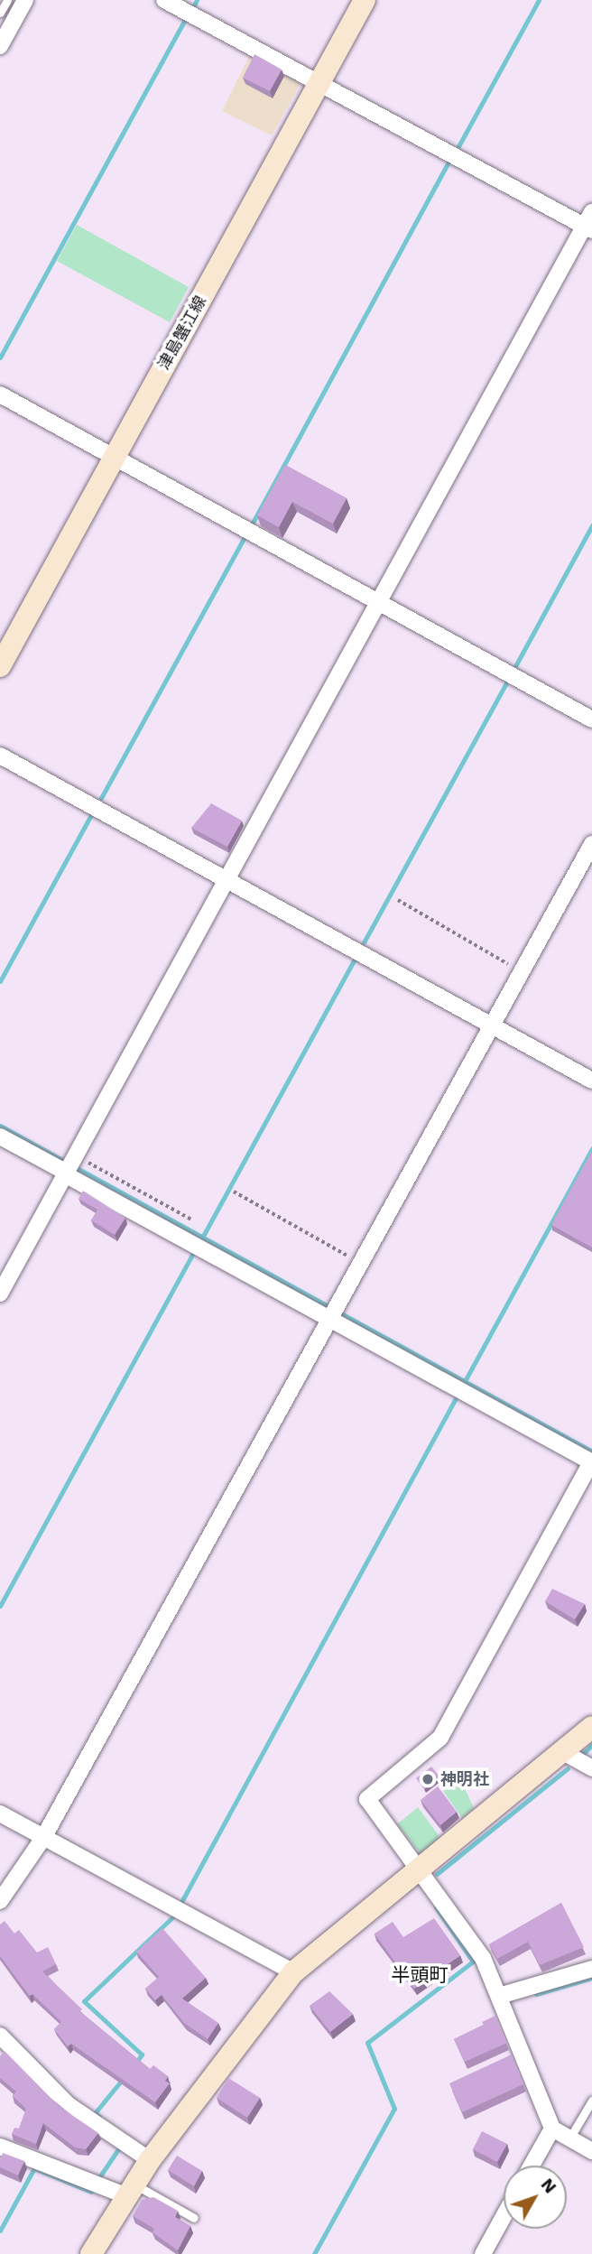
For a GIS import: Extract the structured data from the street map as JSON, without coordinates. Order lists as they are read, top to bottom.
{
  "streets": {
    "main road": ["津島蟹江線"]
  },
  "districts": ["半頭町"],
  "places": ["神明社"],
  "north": "top right"
}
